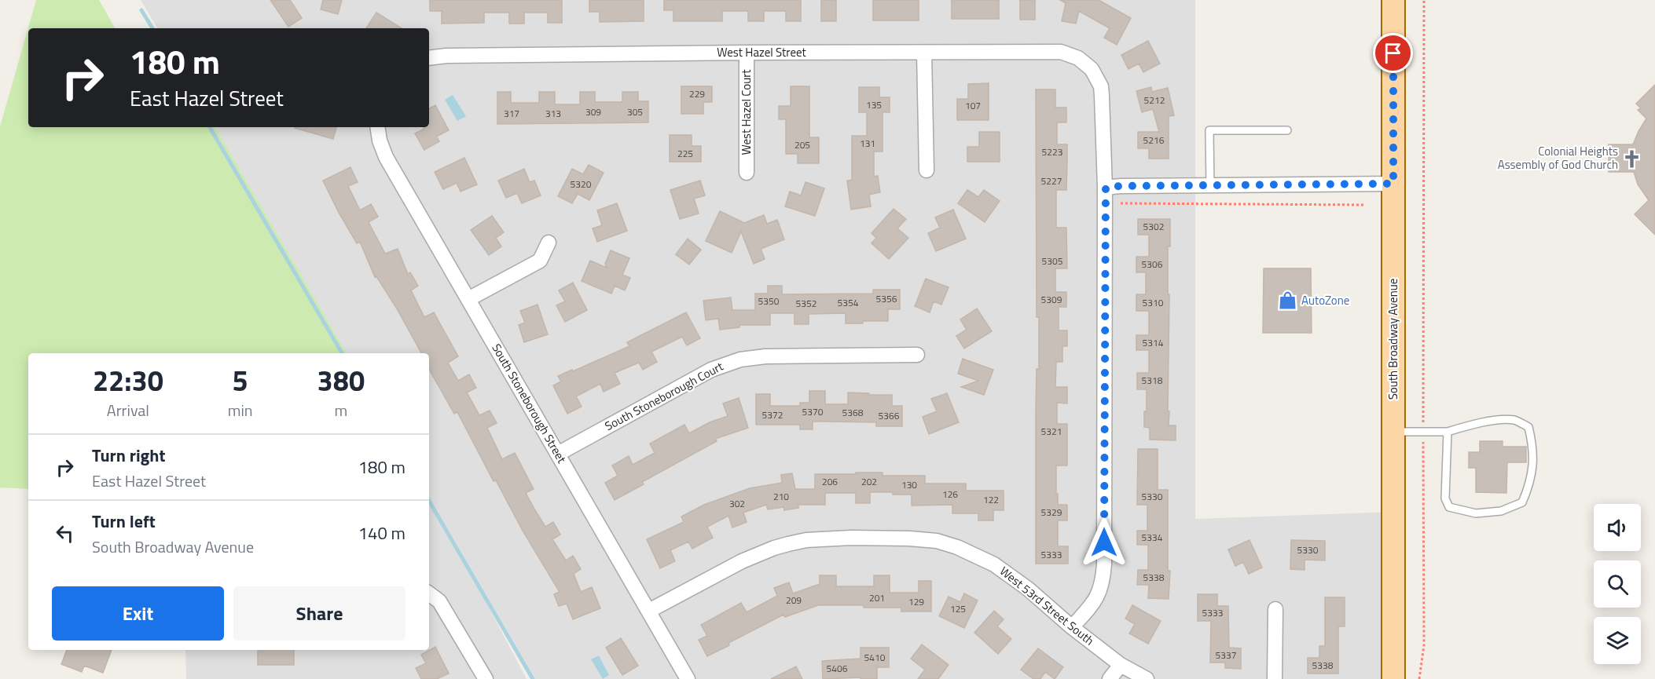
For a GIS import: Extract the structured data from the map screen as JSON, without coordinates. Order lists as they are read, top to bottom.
{
  "streets": {
    "main road": ["South Broadway Avenue"],
    "street": [
      "West Hazel Street",
      "West Hazel Court",
      "South Stoneborough Court",
      "South Stoneborough Street",
      "West 53rd Street South"
    ]
  },
  "crossings": [
    ["West Hazel Street", "West Hazel Court"],
    ["South Stoneborough Court", "South Stoneborough Street"],
    ["South Stoneborough Street", "West 53rd Street South"]
  ],
  "places": {
    "church": ["Colonial Heights Assembly of God Church"],
    "shop": ["AutoZone"]
  },
  "house_numbers": [
    "229",
    "5212",
    "135",
    "107",
    "309",
    "305",
    "317",
    "313",
    "5216",
    "131",
    "205",
    "5223",
    "225",
    "5227",
    "5320",
    "5302",
    "5305",
    "5306",
    "5356",
    "5309",
    "5350",
    "5354",
    "5310",
    "5352",
    "5314",
    "5318",
    "5370",
    "5368",
    "5372",
    "5366",
    "5321",
    "206",
    "202",
    "130",
    "126",
    "210",
    "5330",
    "122",
    "302",
    "5329",
    "5334",
    "5330",
    "5333",
    "5338",
    "201",
    "209",
    "129",
    "125",
    "5333",
    "5337",
    "5410",
    "5338",
    "5406"
  ],
  "page": {
    "turn": ["180 m", "East Hazel Street"],
    "eta": [
      "22:30",
      "Arrival",
      "5",
      "min",
      "380",
      "m"
    ],
    "list": [
      {
        "name": "Turn right",
        "note": "East Hazel Street",
        "value": "180 m"
      },
      {
        "name": "Turn left",
        "note": "South Broadway Avenue",
        "value": "140 m"
      }
    ],
    "buttons": ["Exit", "Share"]
  }
}
